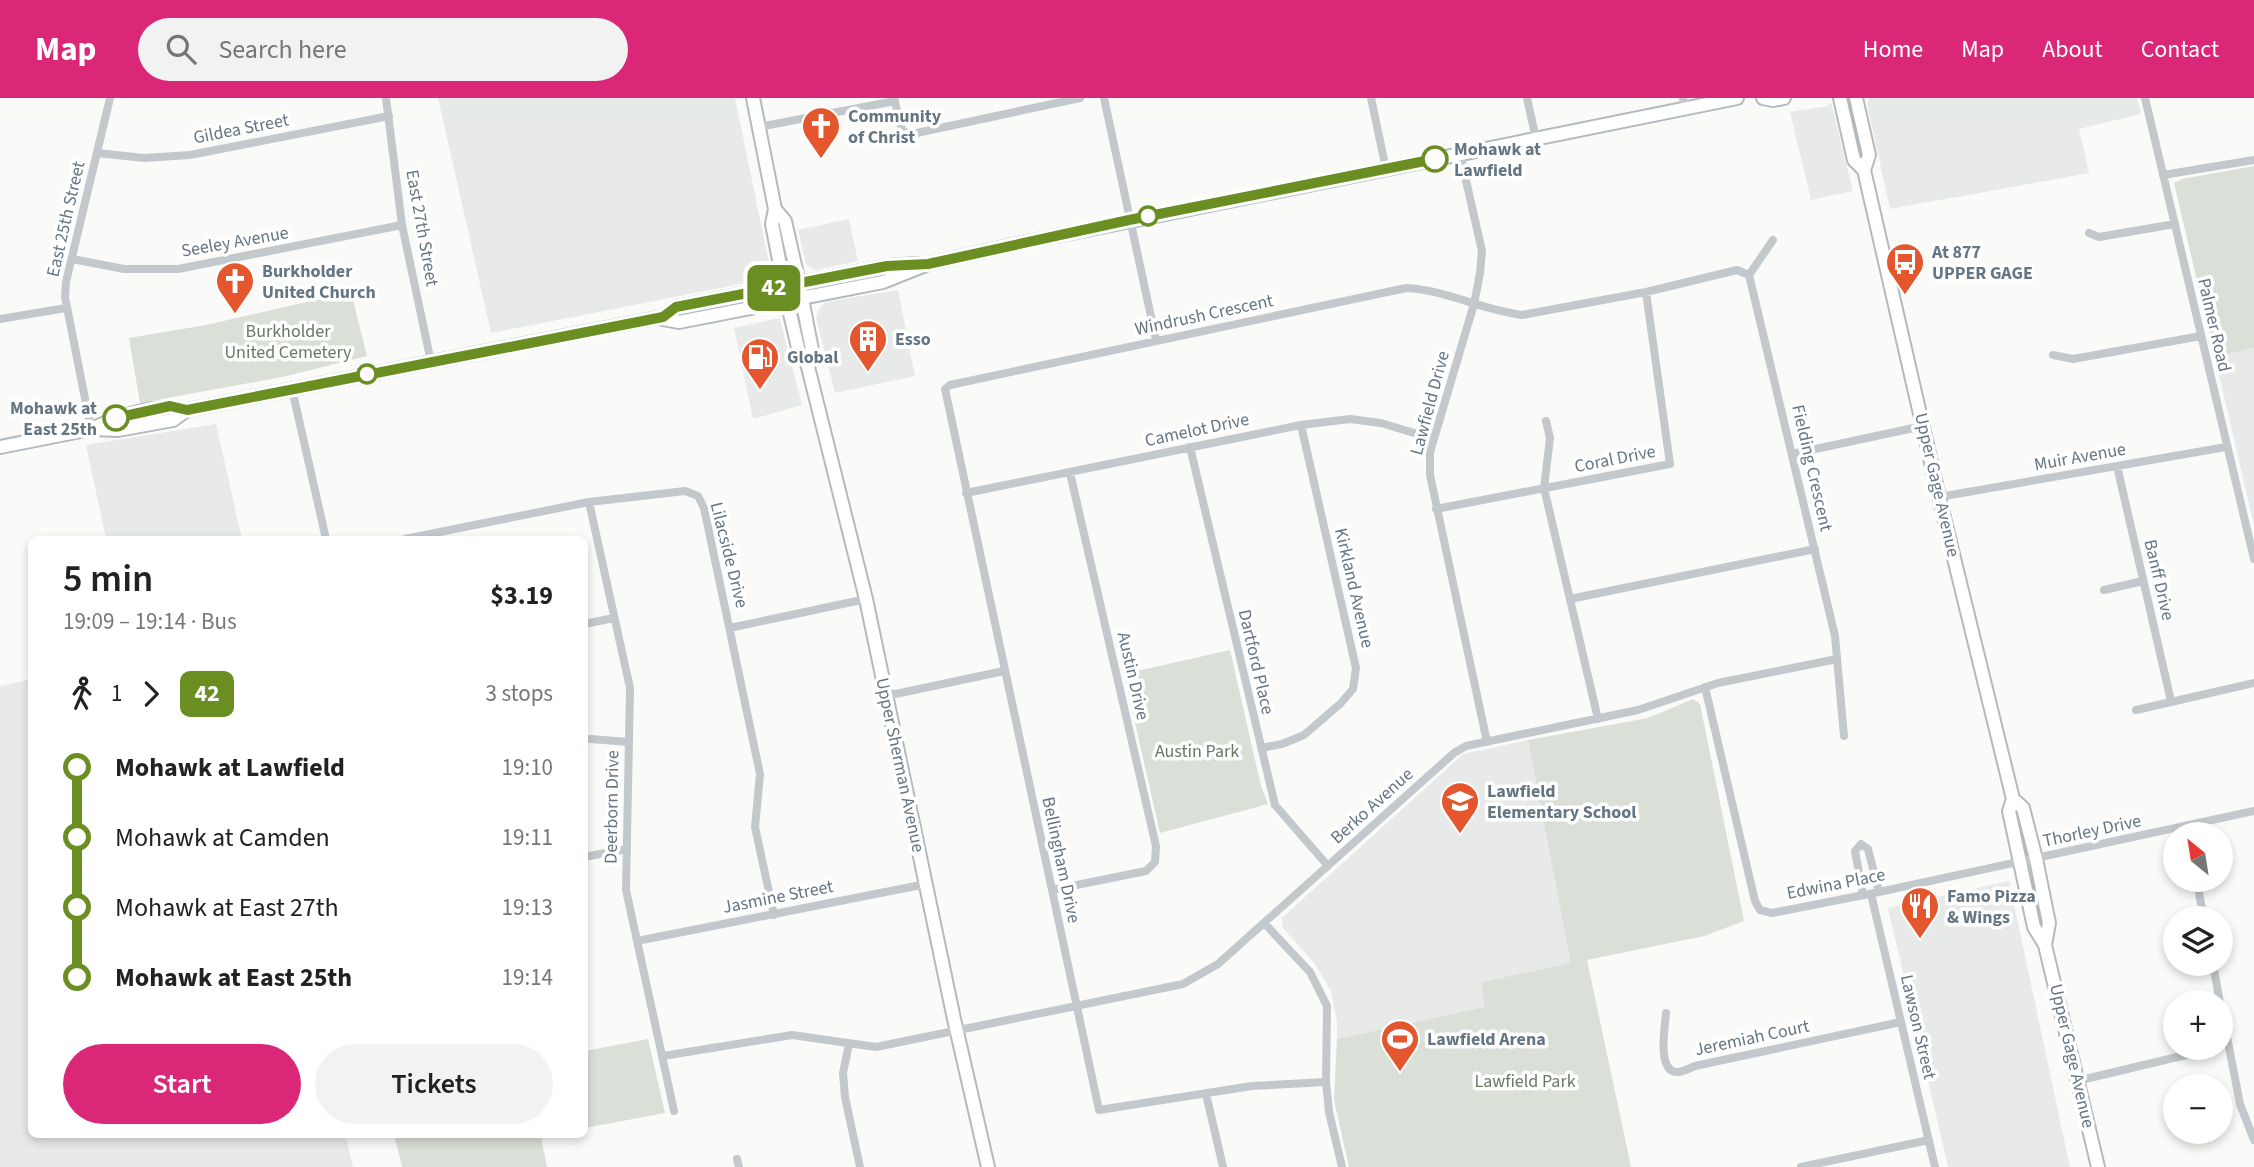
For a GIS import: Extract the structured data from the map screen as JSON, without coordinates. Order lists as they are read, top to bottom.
{
  "streets": {
    "main road": ["Upper Gage Avenue", "Upper Sherman Avenue"],
    "street": [
      "Gildea Street",
      "East 25th Street",
      "East 27th Street",
      "Seeley Avenue",
      "Windrush Crescent",
      "Palmer Road",
      "Lawfield Drive",
      "Camelot Drive",
      "Muir Avenue",
      "Coral Drive",
      "Fielding Crescent",
      "Lilacside Drive",
      "Banff Drive",
      "Kirkland Avenue",
      "Dartford Place",
      "Austin Drive",
      "Berko Avenue",
      "Deerborn Drive",
      "Thorley Drive",
      "Bellingham Drive",
      "Edwina Place",
      "Jasmine Street",
      "Lawson Street",
      "Jeremiah Court"
    ]
  },
  "crossings": [
    ["Gildea Street", "East 25th Street"],
    ["Gildea Street", "East 27th Street"],
    ["East 25th Street", "Seeley Avenue"],
    ["East 27th Street", "Seeley Avenue"],
    ["Windrush Crescent", "Lawfield Drive"],
    ["Windrush Crescent", "Bellingham Drive"],
    ["Palmer Road", "Muir Avenue"],
    ["Lawfield Drive", "Camelot Drive"],
    ["Lawfield Drive", "Coral Drive"],
    ["Lawfield Drive", "Berko Avenue"],
    ["Camelot Drive", "Kirkland Avenue"],
    ["Camelot Drive", "Dartford Place"],
    ["Camelot Drive", "Austin Drive"],
    ["Camelot Drive", "Bellingham Drive"],
    ["Muir Avenue", "Upper Gage Avenue"],
    ["Muir Avenue", "Banff Drive"],
    ["Upper Gage Avenue", "Thorley Drive"],
    ["Upper Gage Avenue", "Edwina Place"],
    ["Lilacside Drive", "Deerborn Drive"],
    ["Lilacside Drive", "Jasmine Street"],
    ["Kirkland Avenue", "Dartford Place"],
    ["Dartford Place", "Berko Avenue"],
    ["Austin Drive", "Bellingham Drive"],
    ["Upper Sherman Avenue", "Berko Avenue"],
    ["Upper Sherman Avenue", "Jasmine Street"],
    ["Berko Avenue", "Deerborn Drive"],
    ["Berko Avenue", "Bellingham Drive"],
    ["Berko Avenue", "Edwina Place"],
    ["Deerborn Drive", "Jasmine Street"],
    ["Thorley Drive", "Edwina Place"],
    ["Edwina Place", "Lawson Street"],
    ["Lawson Street", "Jeremiah Court"]
  ],
  "parks": ["Burkholder United Cemetery", "Austin Park", "Lawfield Park"],
  "places": {
    "other": ["Mohawk at Lawfield", "Mohawk at East 25th"],
    "church": ["Community of Christ", "Burkholder United Church"],
    "bus stop": ["At 877 UPPER GAGE"],
    "building": ["Esso"],
    "fuel station": ["Global"],
    "school or university": ["Lawfield Elementary School"],
    "restaurant": ["Famo Pizza & Wings"],
    "sports": ["Lawfield Arena"]
  },
  "lines": ["bus line 42"],
  "north": "top left",
  "page": {
    "header": "Map",
    "search": "Search here",
    "nav": [
      "Home",
      "Map",
      "About",
      "Contact"
    ],
    "on_map": "42",
    "heading": ["5 min", "19:09 – 19:14 · Bus", "$3.19"],
    "legs": ["1", "42", "3 stops"],
    "list": [
      {
        "name": "Mohawk at Lawfield",
        "value": "19:10"
      },
      {
        "name": "Mohawk at Camden",
        "value": "19:11"
      },
      {
        "name": "Mohawk at East 27th",
        "value": "19:13"
      },
      {
        "name": "Mohawk at East 25th",
        "value": "19:14"
      }
    ],
    "map_buttons": ["+", "−"],
    "buttons": ["Start", "Tickets"]
  }
}
